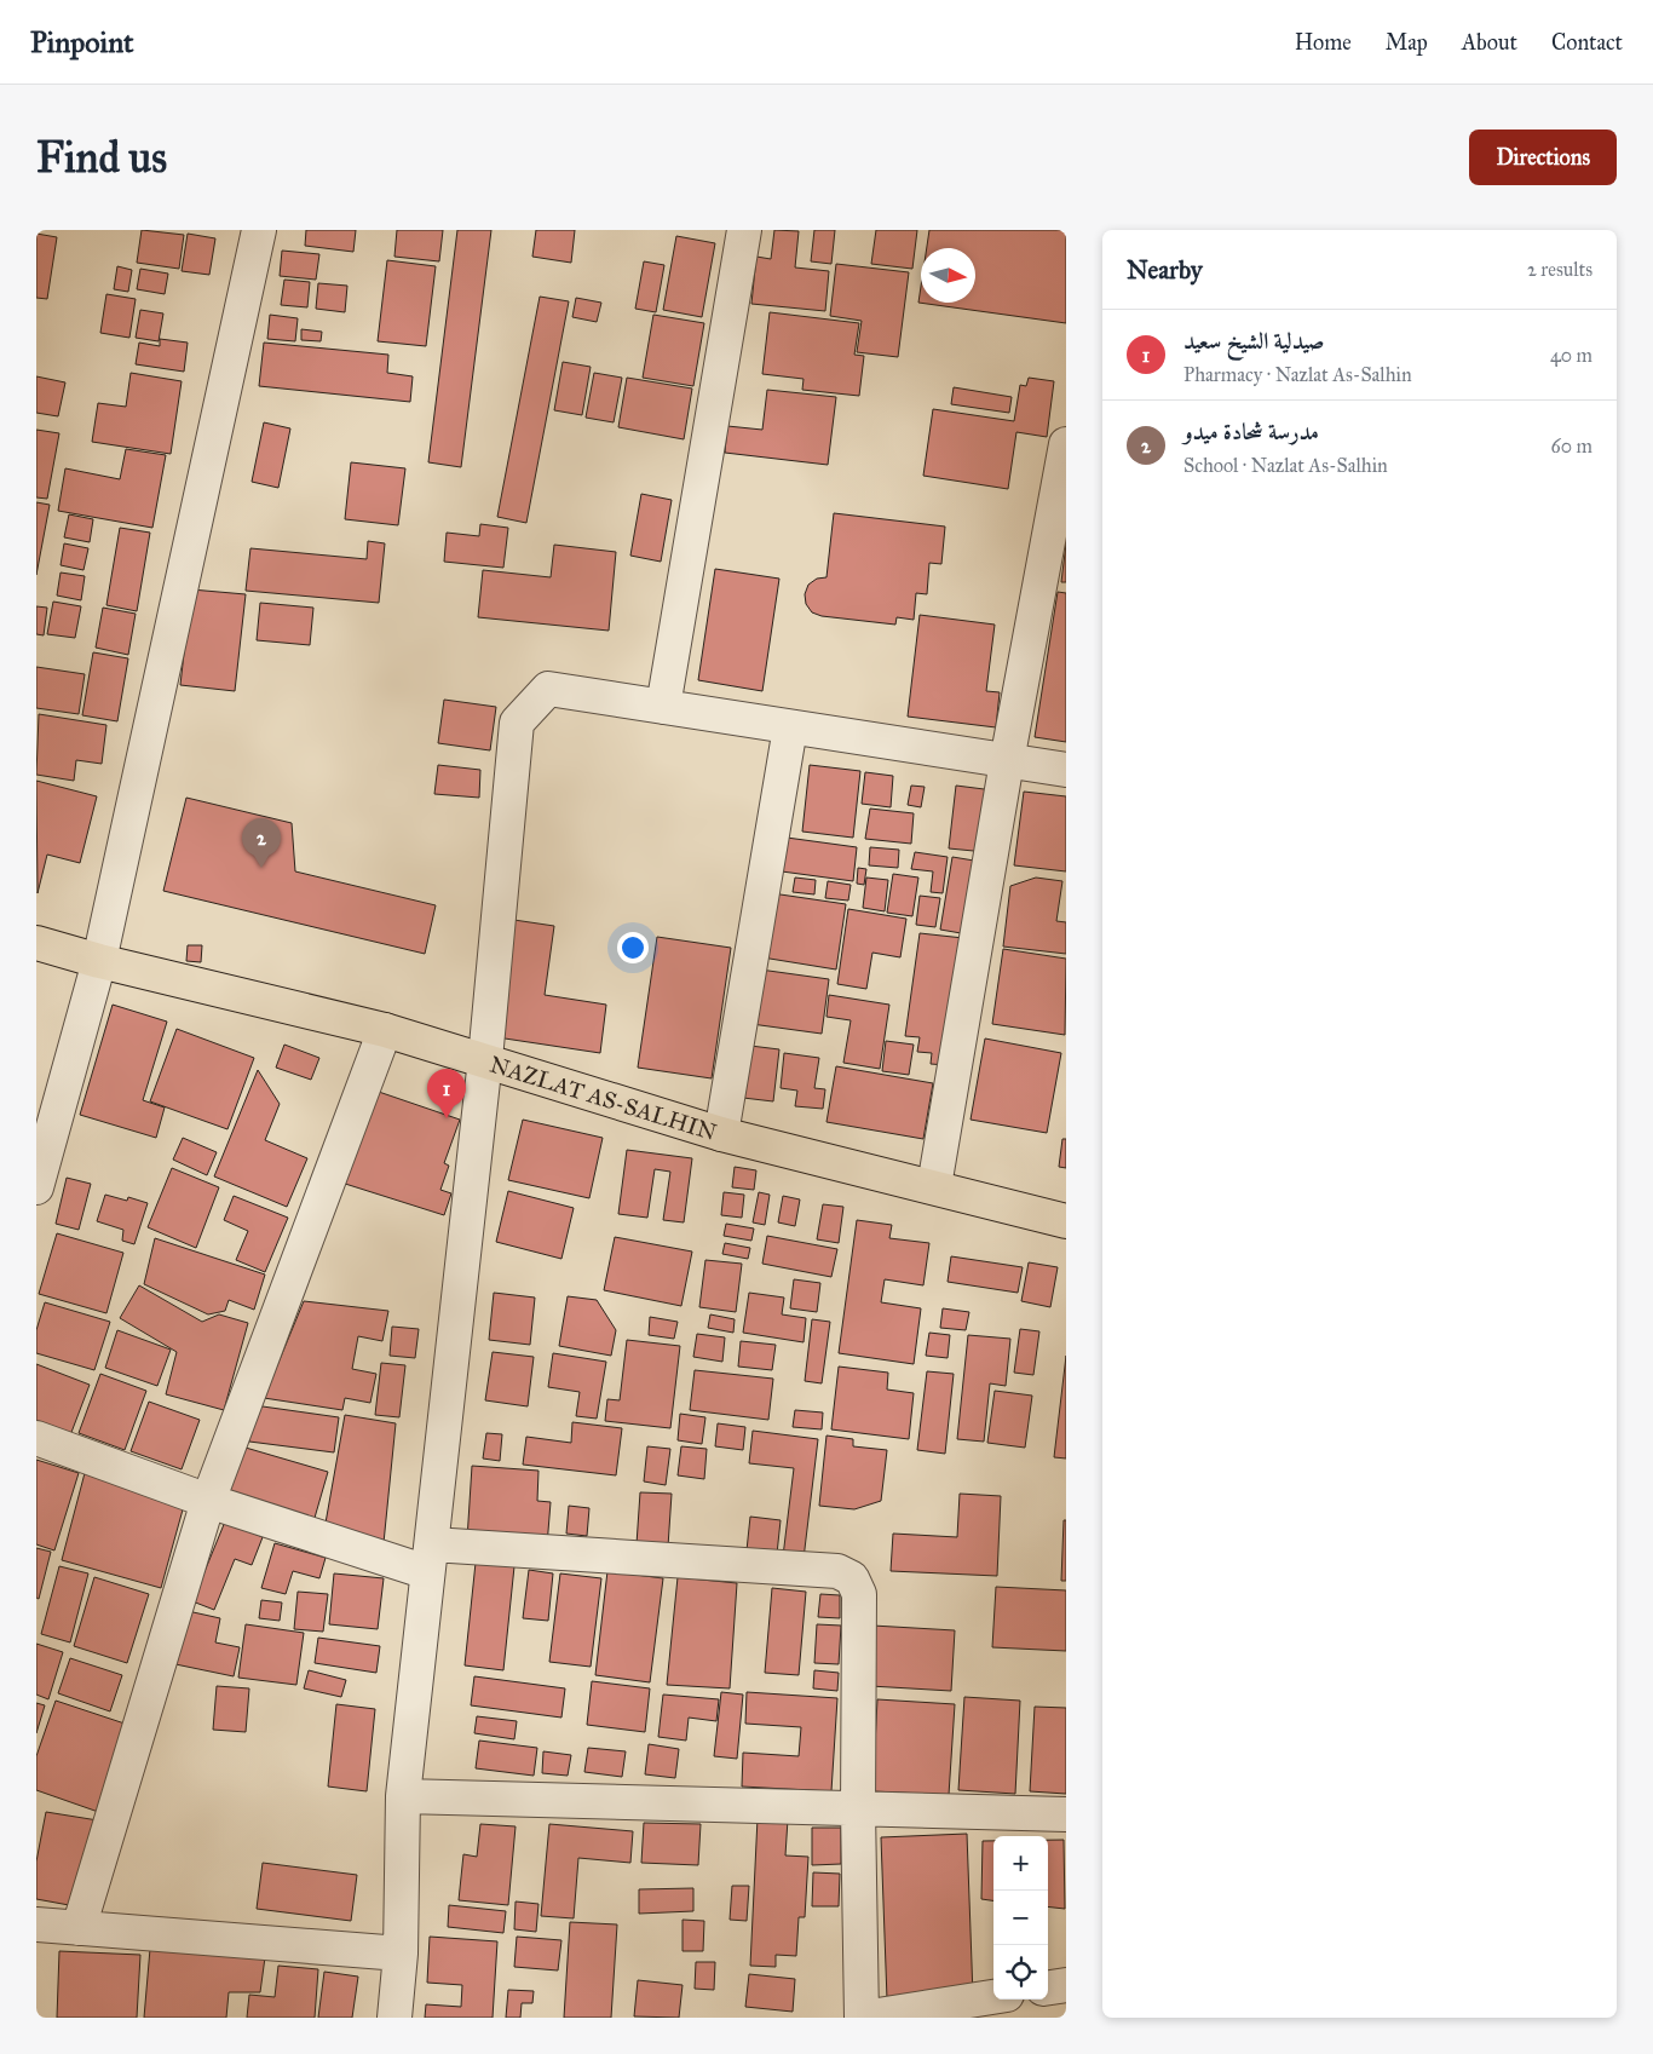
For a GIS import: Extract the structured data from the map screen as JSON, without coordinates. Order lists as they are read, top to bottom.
{
  "streets": {
    "main road": ["NAZLAT AS-SALHIN"]
  },
  "north": "right",
  "page": {
    "header": "Pinpoint",
    "nav": [
      "Home",
      "Map",
      "About",
      "Contact"
    ],
    "buttons": "Directions",
    "title": "Find us",
    "heading": ["Nearby", "2 results"],
    "list": [
      {
        "mark": "1",
        "name": "صيدلية الشيخ سعيد",
        "note": "Pharmacy · Nazlat As-Salhin",
        "value": "40 m"
      },
      {
        "mark": "2",
        "name": "مدرسة شحادة ميدو",
        "note": "School · Nazlat As-Salhin",
        "value": "60 m"
      }
    ],
    "pins": ["2", "1"],
    "map_buttons": ["+", "−"]
  }
}
